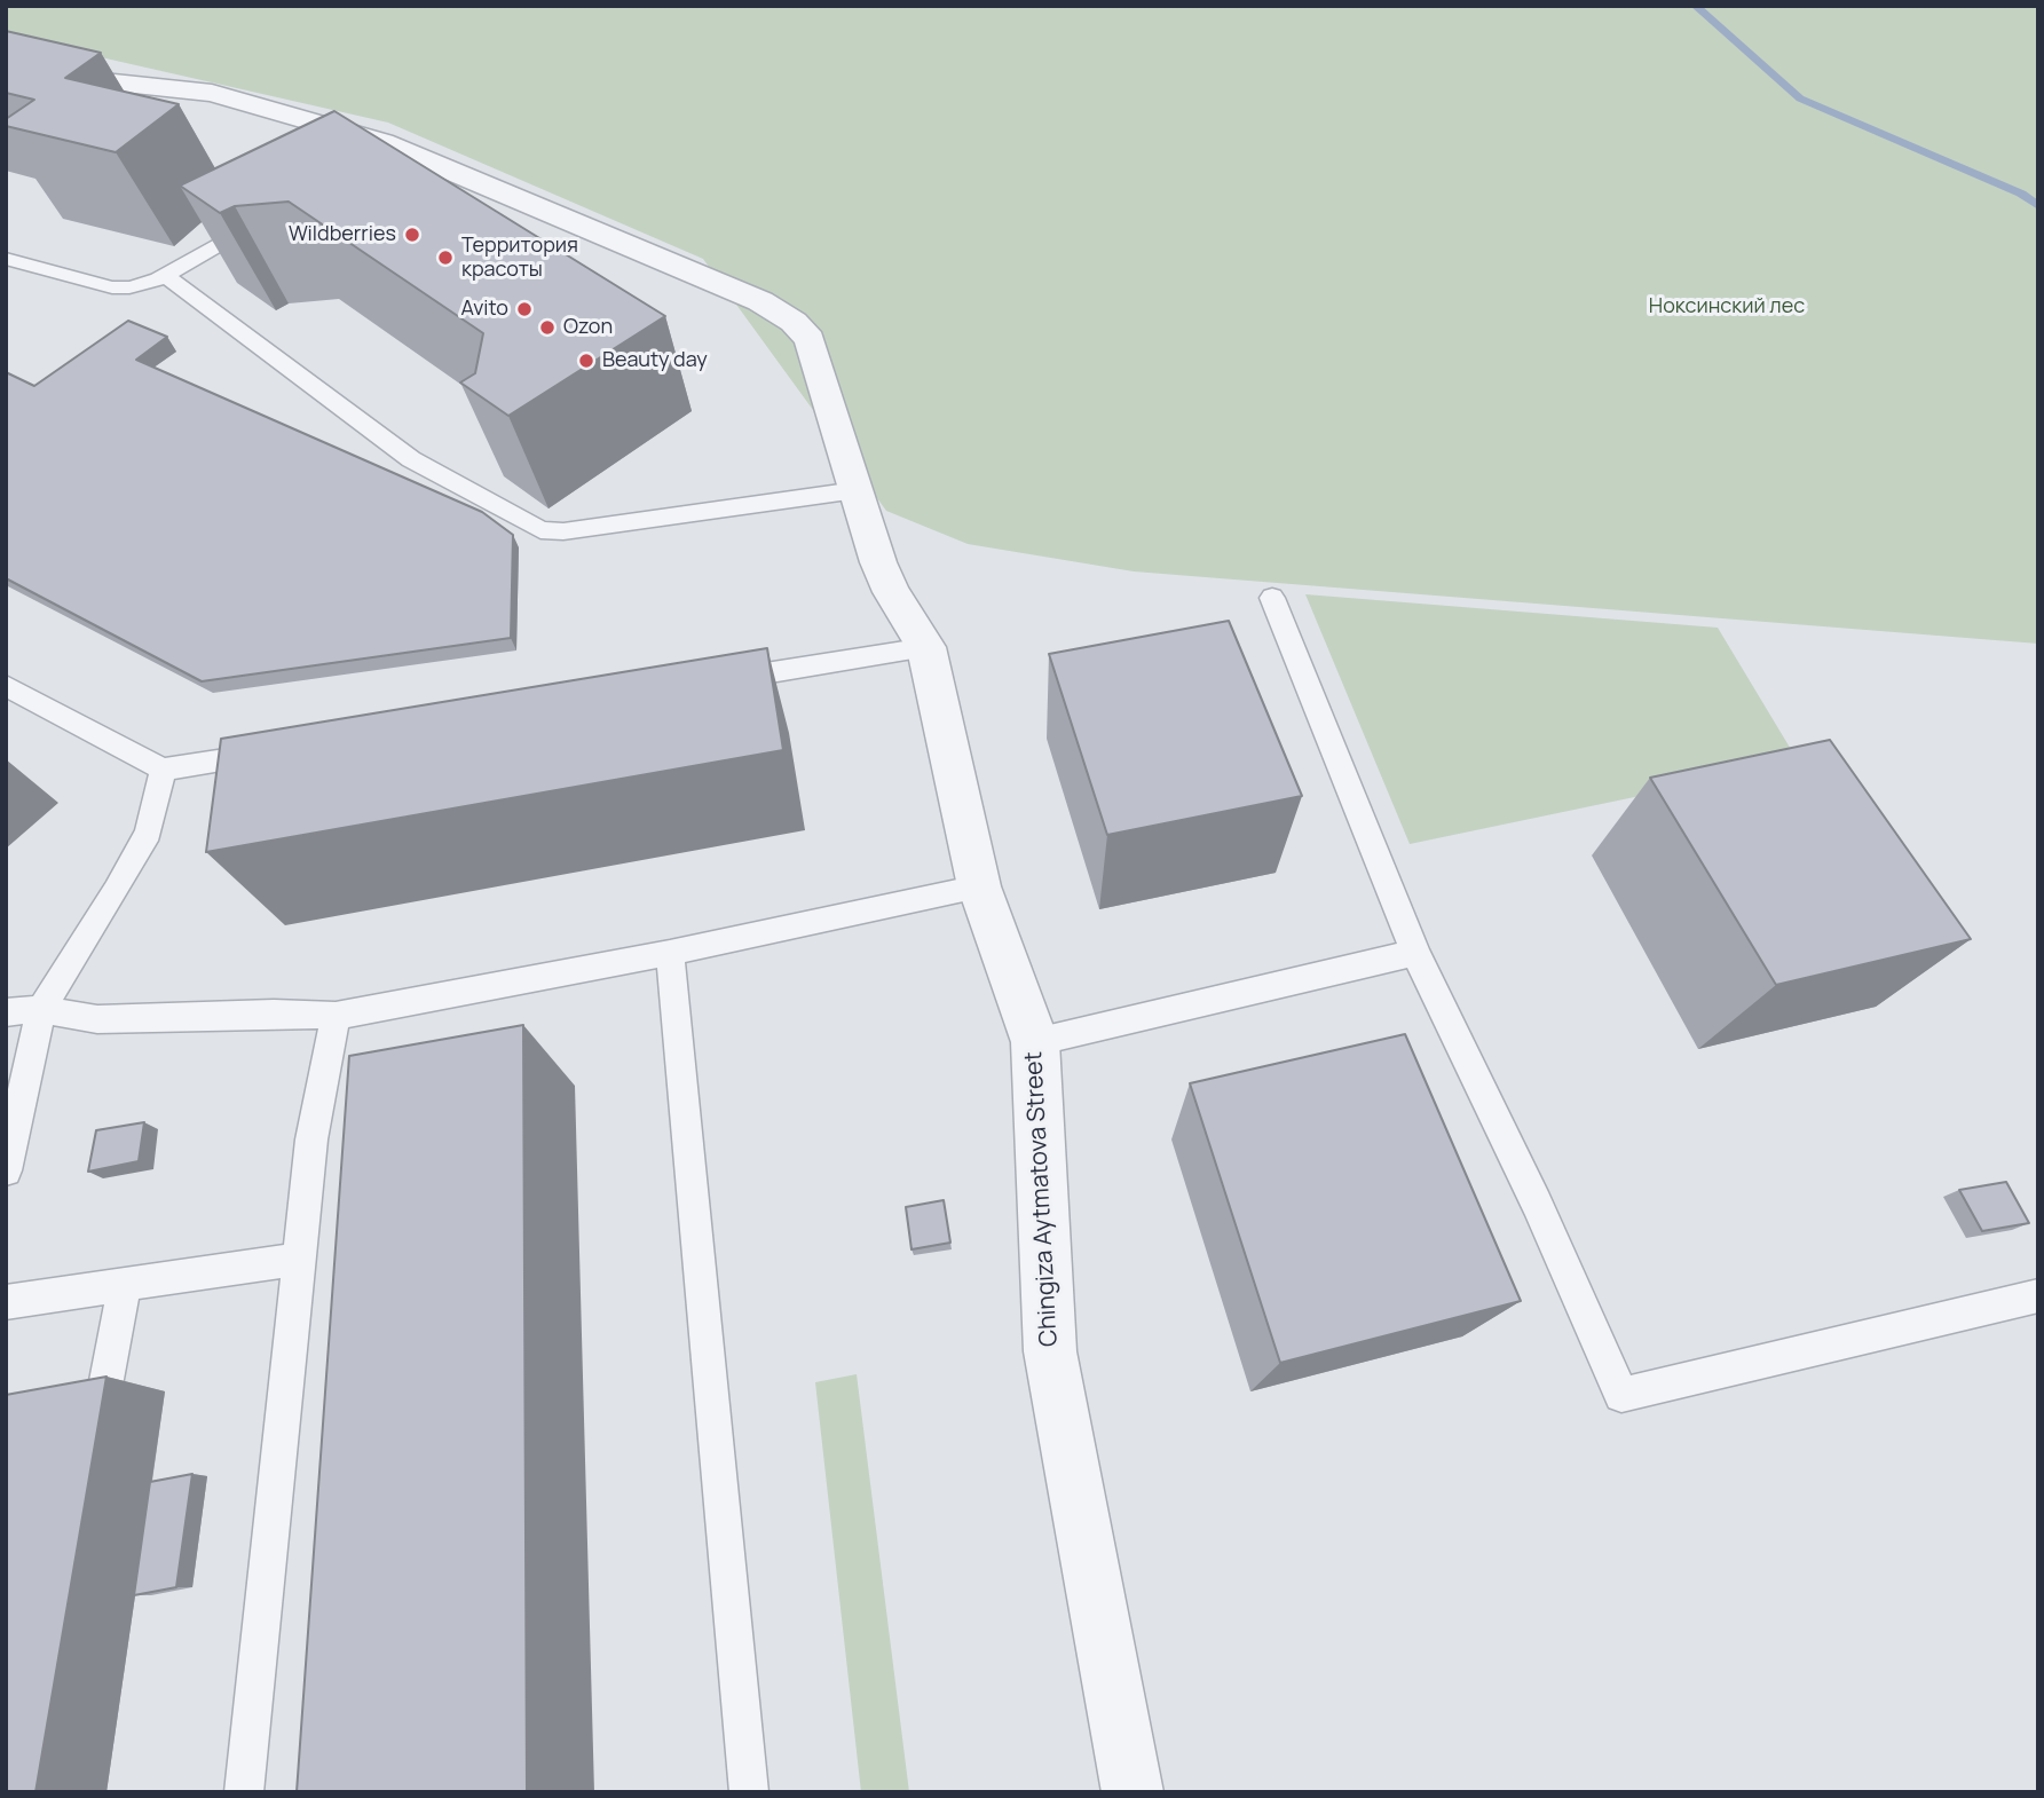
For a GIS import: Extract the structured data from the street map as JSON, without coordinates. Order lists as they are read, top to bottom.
{
  "streets": {
    "street": ["Chingiza Aytmatova Street"]
  },
  "parks": ["Ноксинский лес"],
  "places": [
    "Wildberries",
    "Территория красоты",
    "Avito",
    "Ozon",
    "Beauty day"
  ]
}
